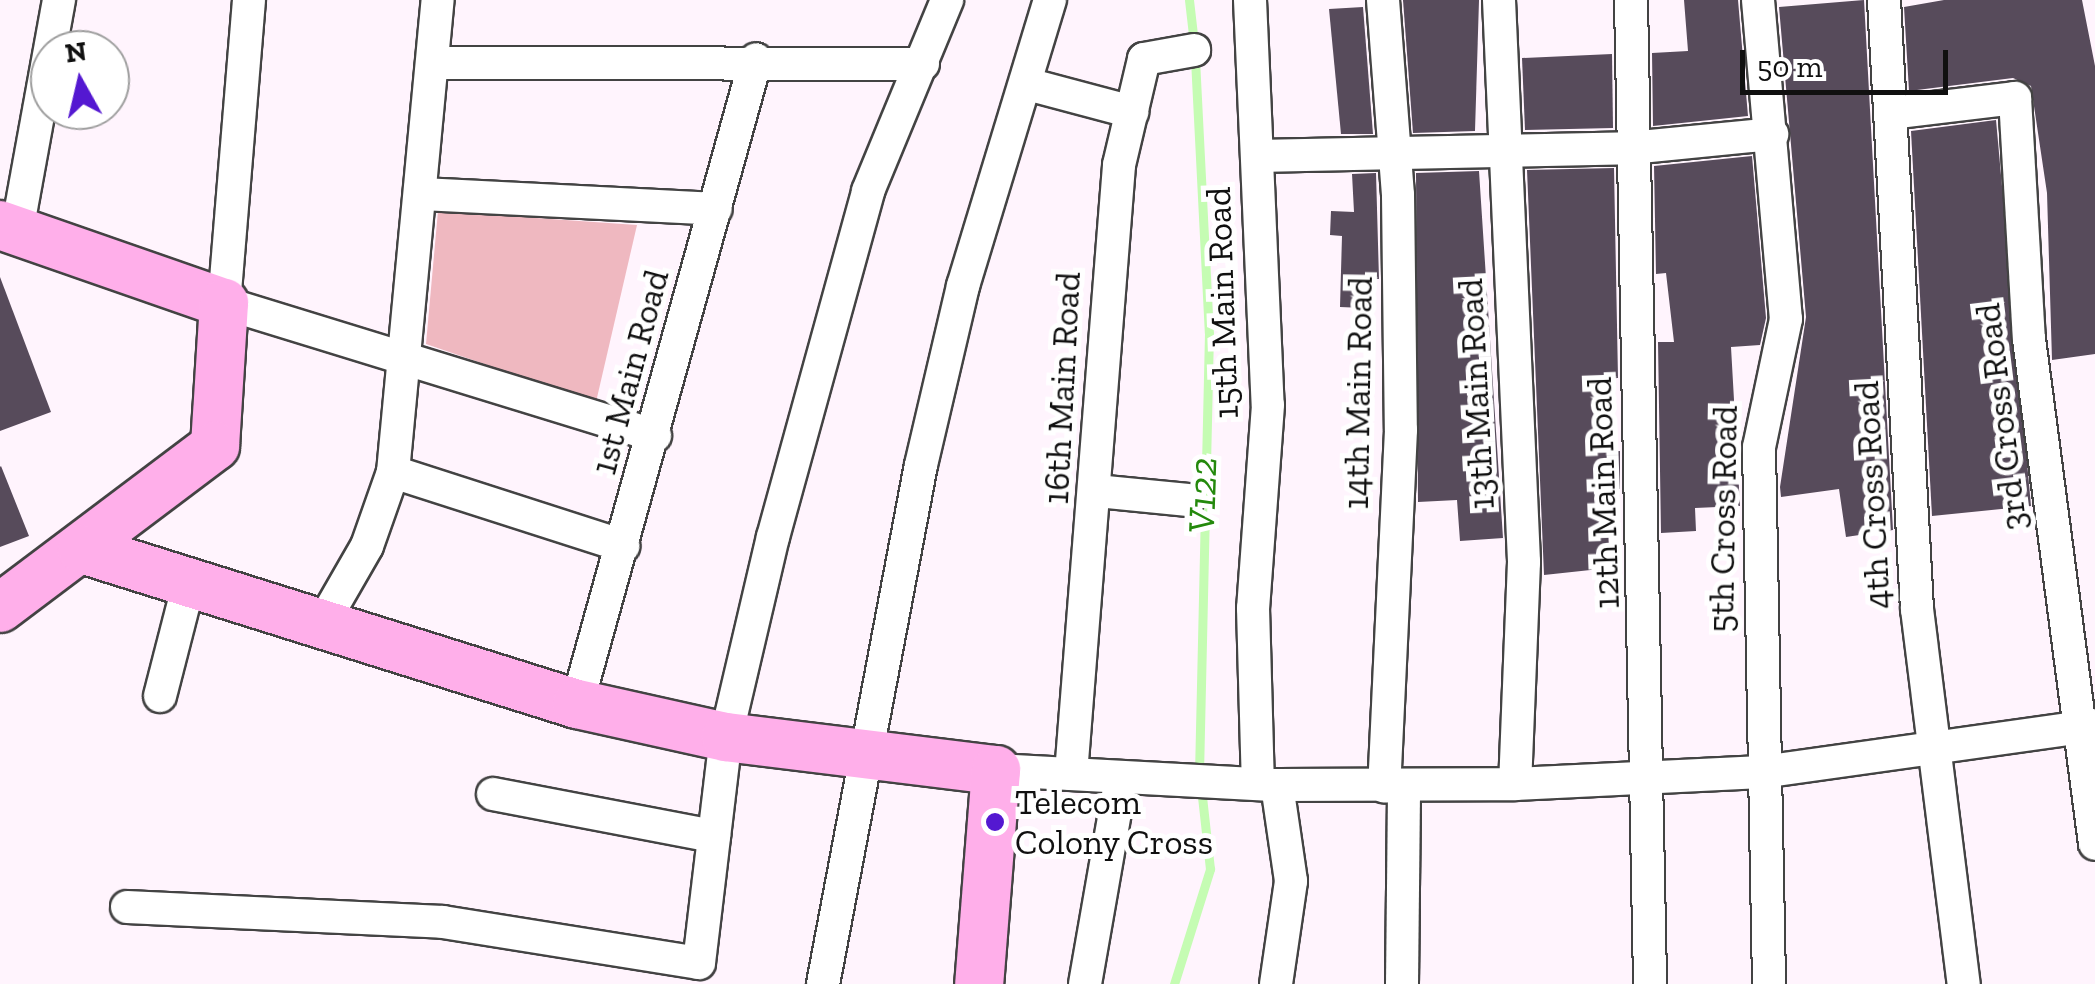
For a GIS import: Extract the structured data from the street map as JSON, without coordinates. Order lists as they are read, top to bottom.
{
  "streets": {
    "street": [
      "15th Main Road",
      "1st Main Road",
      "16th Main Road",
      "14th Main Road",
      "13th Main Road",
      "3rd Cross Road",
      "12th Main Road",
      "4th Cross Road",
      "5th Cross Road"
    ]
  },
  "crossings": [
    ["3rd Cross Road", "4th Cross Road"]
  ],
  "water": ["V122"],
  "places": ["Telecom Colony Cross"],
  "scale_bar": "50 m",
  "north": "top"
}
